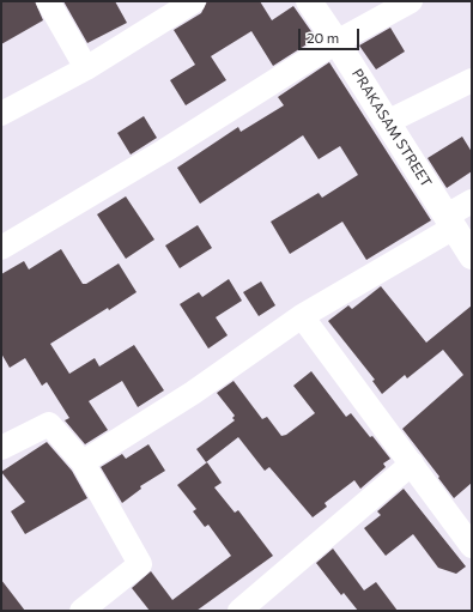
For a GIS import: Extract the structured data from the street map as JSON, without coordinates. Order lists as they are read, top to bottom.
{
  "streets": {
    "street": ["PRAKASAM STREET"]
  },
  "scale_bar": "20 m"
}
